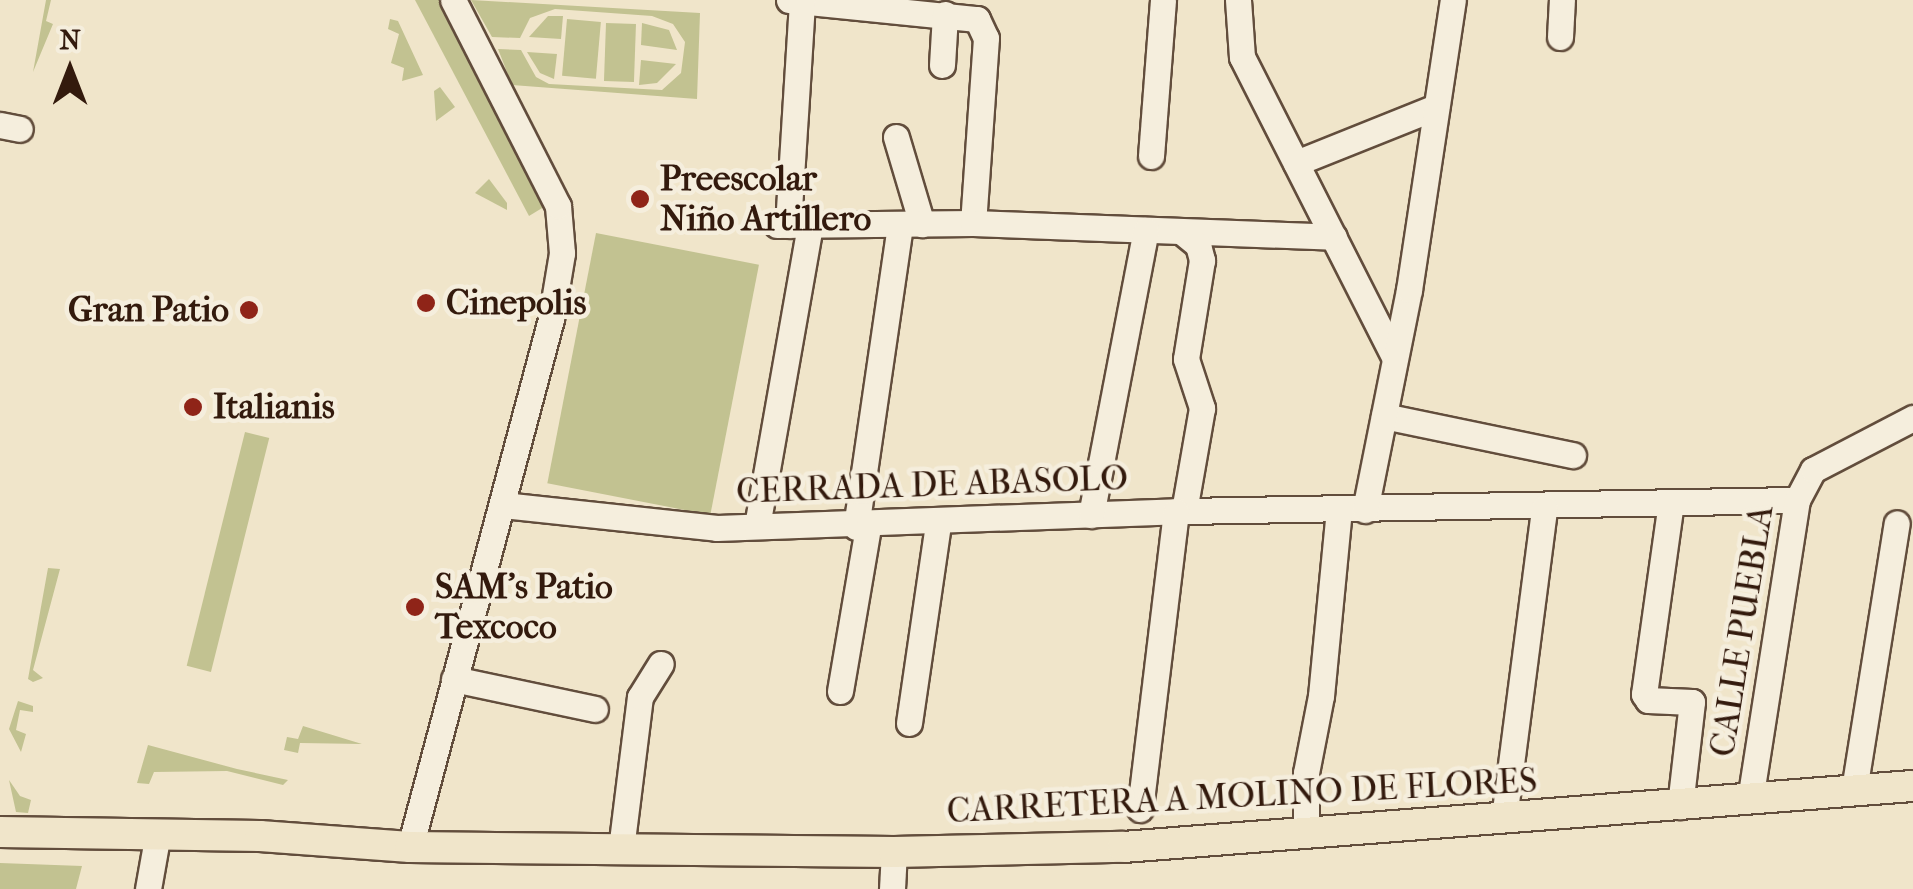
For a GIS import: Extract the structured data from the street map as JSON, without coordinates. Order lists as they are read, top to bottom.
{
  "streets": {
    "main road": ["CARRETERA A MOLINO DE FLORES"],
    "street": ["CERRADA DE ABASOLO", "CALLE PUEBLA"]
  },
  "crossings": [
    ["CERRADA DE ABASOLO", "CALLE PUEBLA"],
    ["CALLE PUEBLA", "CARRETERA A MOLINO DE FLORES"]
  ],
  "places": [
    "Preescolar Niño Artillero",
    "Cinepolis",
    "Gran Patio",
    "Italianis",
    "SAM's Patio Texcoco"
  ],
  "north": "top"
}
